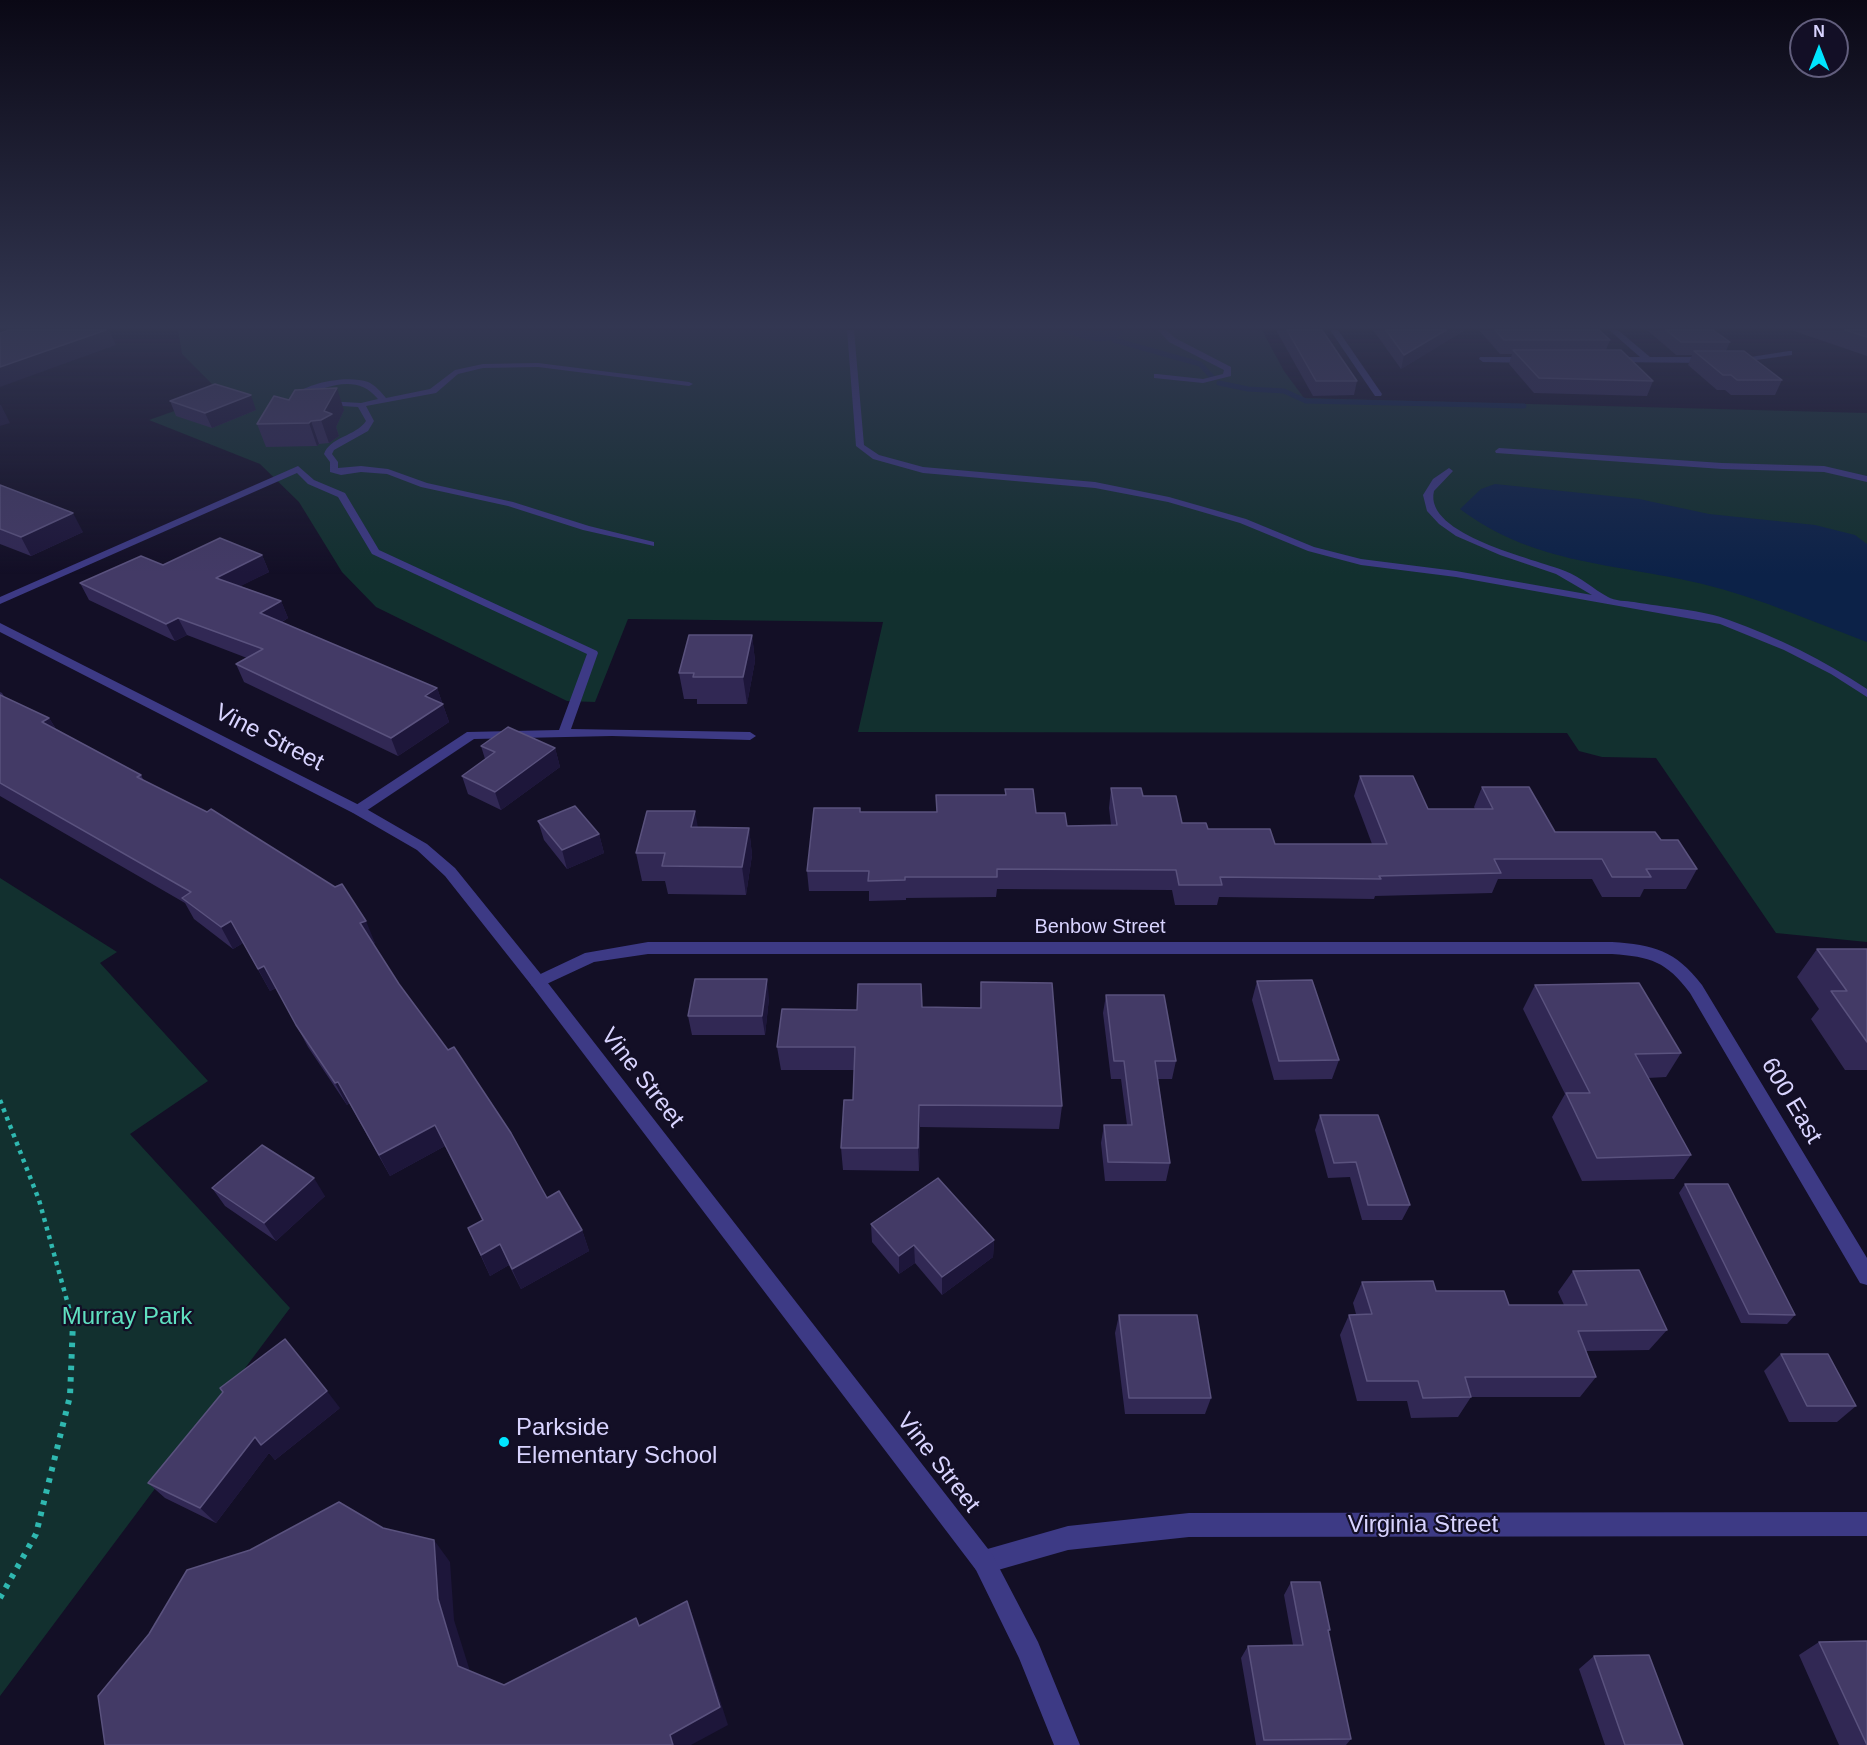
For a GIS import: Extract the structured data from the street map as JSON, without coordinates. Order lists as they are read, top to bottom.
{
  "streets": {
    "street": [
      "Vine Street",
      "Benbow Street",
      "600 East",
      "Virginia Street"
    ]
  },
  "crossings": [
    ["Vine Street", "Benbow Street"],
    ["Vine Street", "Virginia Street"],
    ["Benbow Street", "600 East"]
  ],
  "parks": ["Murray Park"],
  "places": ["Parkside Elementary School"],
  "north": "top"
}
